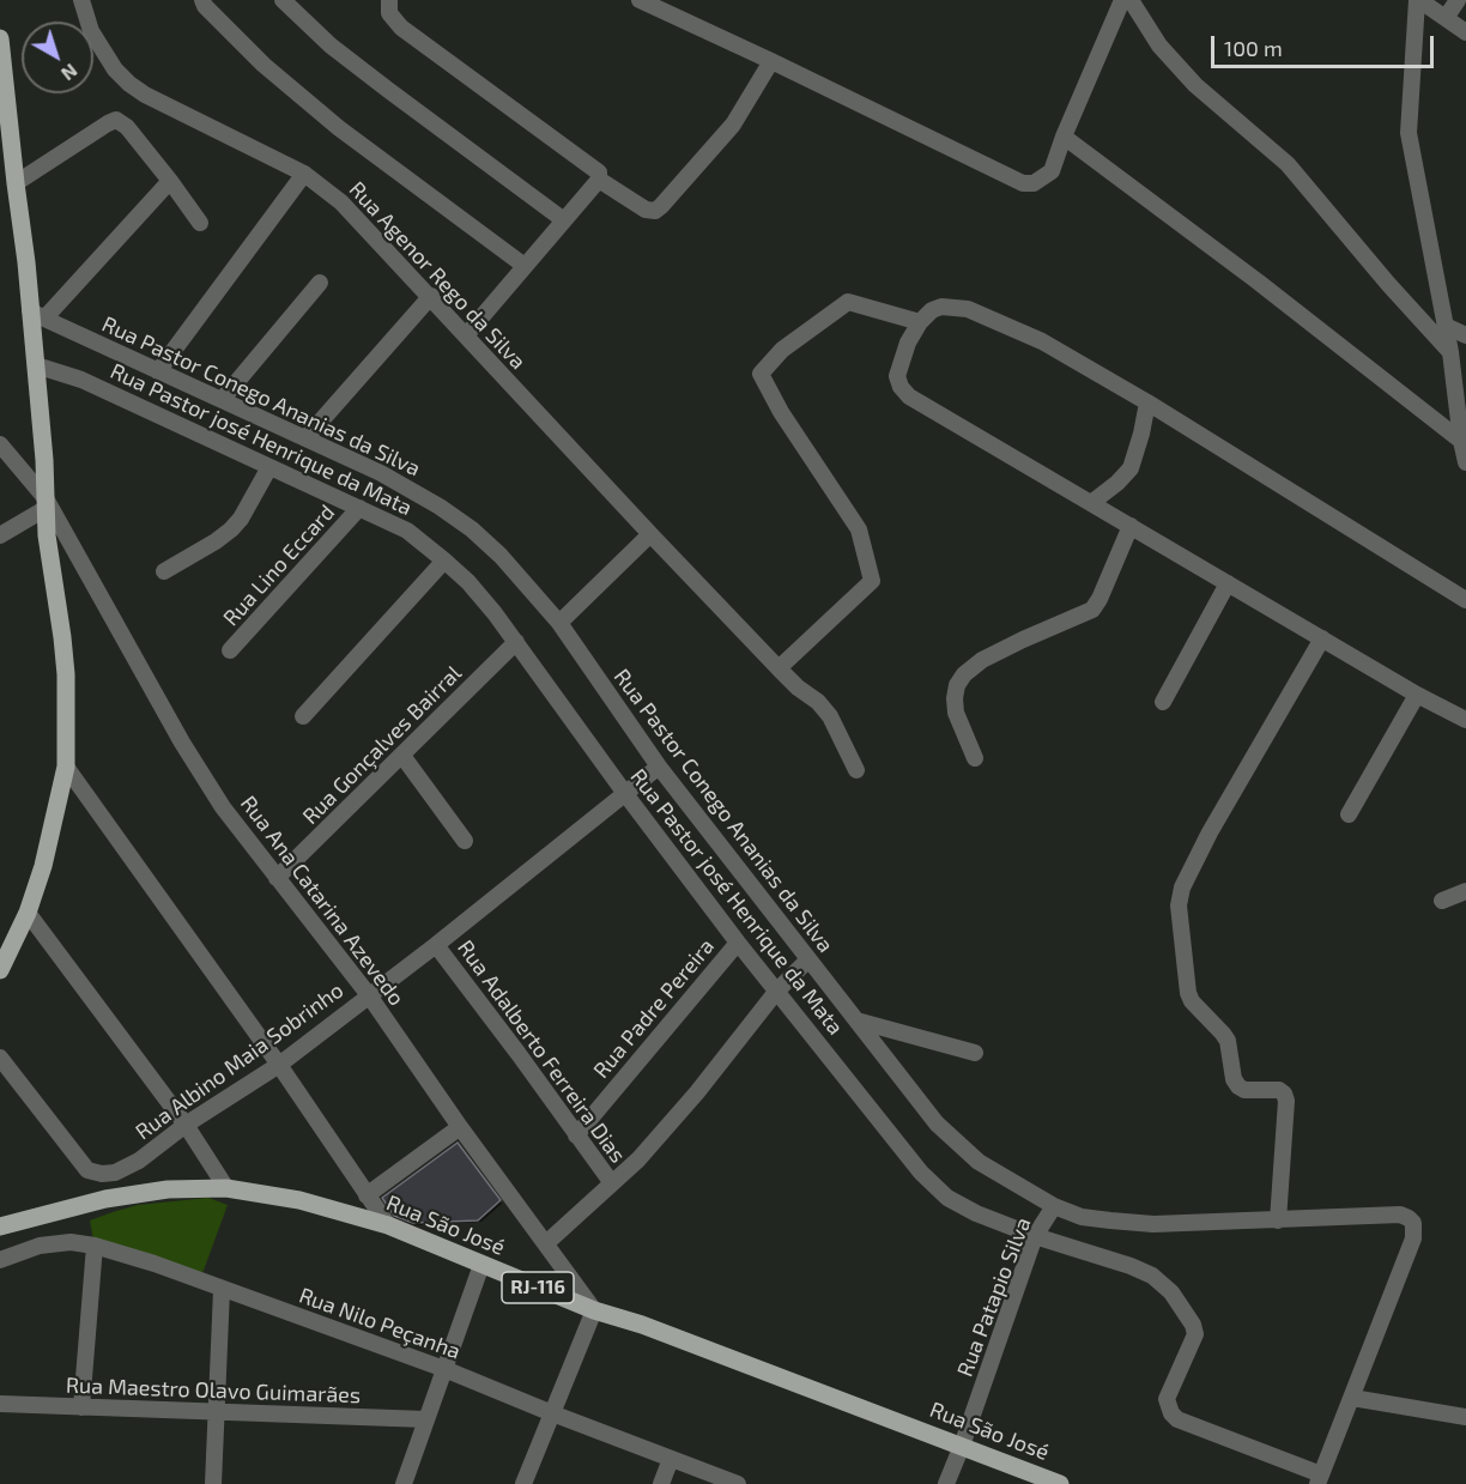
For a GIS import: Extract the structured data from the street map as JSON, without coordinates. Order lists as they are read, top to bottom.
{
  "streets": {
    "main road": ["Rua São José", "RJ-116"],
    "street": [
      "Rua Agenor Rego da Silva",
      "Rua Pastor Conego Ananias da Silva",
      "Rua Pastor josé Henrique da Mata",
      "Rua Lino Eccard",
      "Rua Gonçalves Bairral",
      "Rua Ana Catarina Azevedo",
      "Rua Padre Pereira",
      "Rua Adalberto Ferreira Dias",
      "Rua Albino Maia Sobrinho",
      "Rua Patapio Silva",
      "Rua Nilo Peçanha",
      "Rua Maestro Olavo Guimarães"
    ]
  },
  "crossings": [
    ["Rua Pastor Conego Ananias da Silva", "Rua Albino Maia Sobrinho"],
    ["Rua Pastor Conego Ananias da Silva", "Rua Patapio Silva"],
    ["Rua Pastor josé Henrique da Mata", "Rua Lino Eccard"],
    ["Rua Pastor josé Henrique da Mata", "Rua Gonçalves Bairral"],
    ["Rua Pastor josé Henrique da Mata", "Rua Padre Pereira"],
    ["Rua Pastor josé Henrique da Mata", "Rua Albino Maia Sobrinho"],
    ["Rua Pastor josé Henrique da Mata", "Rua Patapio Silva"],
    ["Rua Gonçalves Bairral", "Rua Ana Catarina Azevedo"],
    ["Rua Ana Catarina Azevedo", "Rua Albino Maia Sobrinho"],
    ["Rua Ana Catarina Azevedo", "Rua São José"],
    ["Rua Padre Pereira", "Rua Adalberto Ferreira Dias"],
    ["Rua Adalberto Ferreira Dias", "Rua Albino Maia Sobrinho"],
    ["Rua São José", "Rua Patapio Silva"]
  ],
  "scale_bar": "100 m",
  "north": "bottom right"
}
